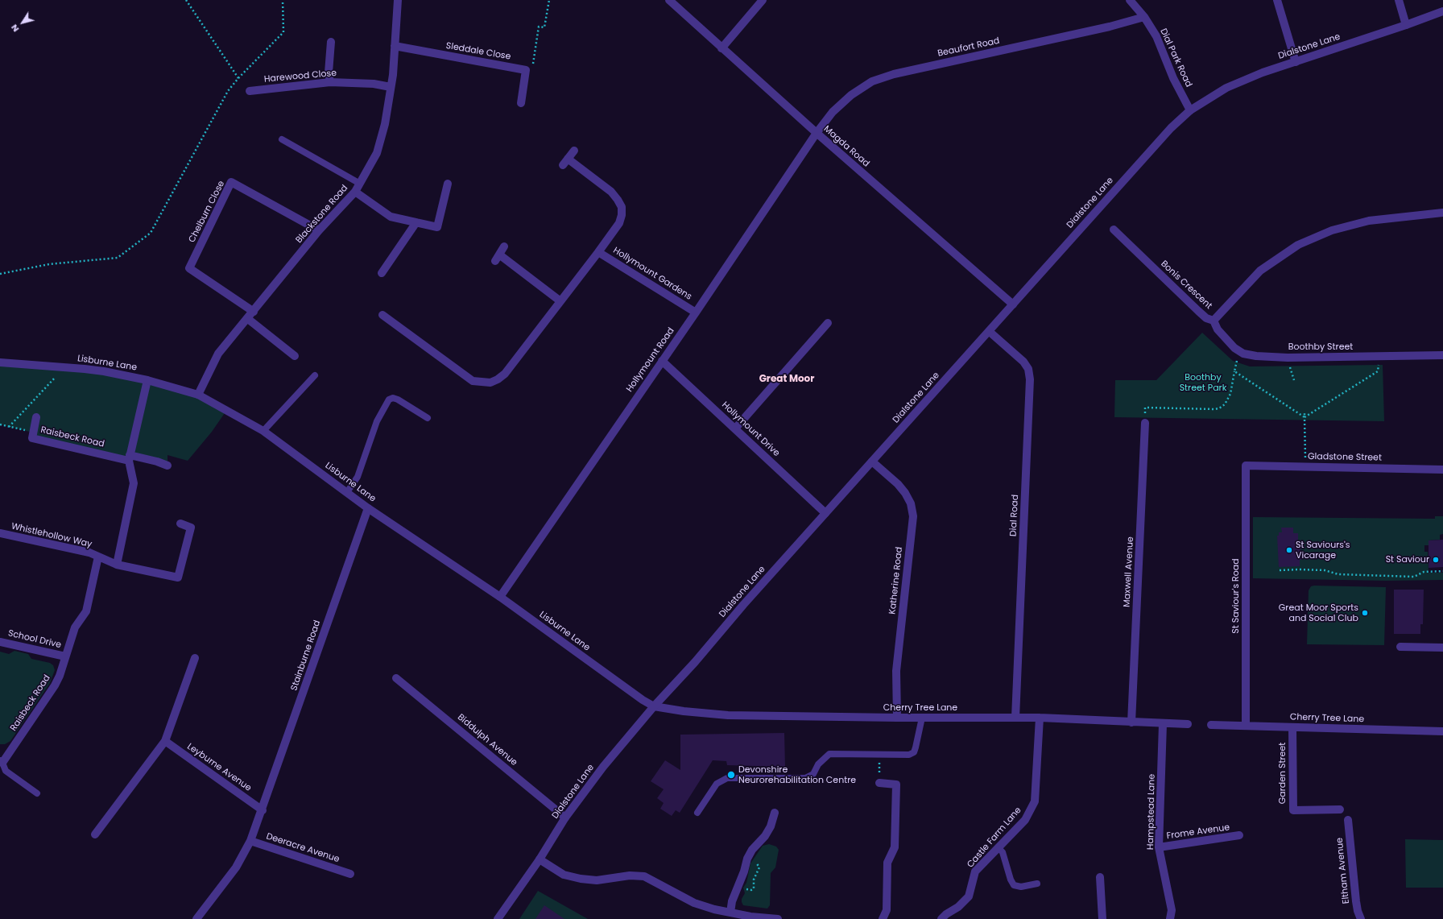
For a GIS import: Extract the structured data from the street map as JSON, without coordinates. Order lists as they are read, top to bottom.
{
  "streets": {
    "street": [
      "Dialstone Lane",
      "Beaufort Road",
      "Sleddale Close",
      "Dial Park Road",
      "Harewood Close",
      "Magda Road",
      "Chelburn Close",
      "Blackstone Road",
      "Hollymount Gardens",
      "Bonis Crescent",
      "Boothby Street",
      "Hollymount Road",
      "Lisburne Lane",
      "Hollymount Drive",
      "Raisbeck Road",
      "Gladstone Street",
      "Dial Road",
      "Whistlehollow Way",
      "Maxwell Avenue",
      "Katherine Road",
      "St Saviour's Road",
      "School Drive",
      "Stainburne Road",
      "Cherry Tree Lane",
      "Biddulph Avenue",
      "Leyburne Avenue",
      "Garden Street",
      "Hampstead Lane",
      "Frome Avenue",
      "Castle Farm Lane",
      "Deeracre Avenue",
      "Eltham Avenue"
    ]
  },
  "crossings": [
    ["Dialstone Lane", "Dial Park Road"],
    ["Dialstone Lane", "Magda Road"],
    ["Dialstone Lane", "Lisburne Lane"],
    ["Dialstone Lane", "Hollymount Drive"],
    ["Dialstone Lane", "Dial Road"],
    ["Dialstone Lane", "Katherine Road"],
    ["Dialstone Lane", "Cherry Tree Lane"],
    ["Dialstone Lane", "Biddulph Avenue"],
    ["Beaufort Road", "Dial Park Road"],
    ["Beaufort Road", "Magda Road"],
    ["Beaufort Road", "Hollymount Road"],
    ["Sleddale Close", "Blackstone Road"],
    ["Harewood Close", "Blackstone Road"],
    ["Magda Road", "Hollymount Road"],
    ["Chelburn Close", "Blackstone Road"],
    ["Blackstone Road", "Lisburne Lane"],
    ["Hollymount Gardens", "Hollymount Road"],
    ["Bonis Crescent", "Boothby Street"],
    ["Hollymount Road", "Lisburne Lane"],
    ["Hollymount Road", "Hollymount Drive"],
    ["Lisburne Lane", "Stainburne Road"],
    ["Lisburne Lane", "Cherry Tree Lane"],
    ["Raisbeck Road", "Whistlehollow Way"],
    ["Raisbeck Road", "School Drive"],
    ["Gladstone Street", "St Saviour's Road"],
    ["Dial Road", "Cherry Tree Lane"],
    ["Maxwell Avenue", "Cherry Tree Lane"],
    ["Katherine Road", "Cherry Tree Lane"],
    ["St Saviour's Road", "Cherry Tree Lane"],
    ["Stainburne Road", "Leyburne Avenue"],
    ["Stainburne Road", "Deeracre Avenue"],
    ["Cherry Tree Lane", "Garden Street"],
    ["Cherry Tree Lane", "Hampstead Lane"],
    ["Cherry Tree Lane", "Castle Farm Lane"],
    ["Hampstead Lane", "Frome Avenue"]
  ],
  "districts": ["Great Moor"],
  "parks": ["Boothby Street Park"],
  "places": [
    "St Saviours's Vicarage",
    "St Saviour",
    "Great Moor Sports and Social Club",
    "Devonshire Neurorehabilitation Centre"
  ],
  "north": "bottom left"
}
